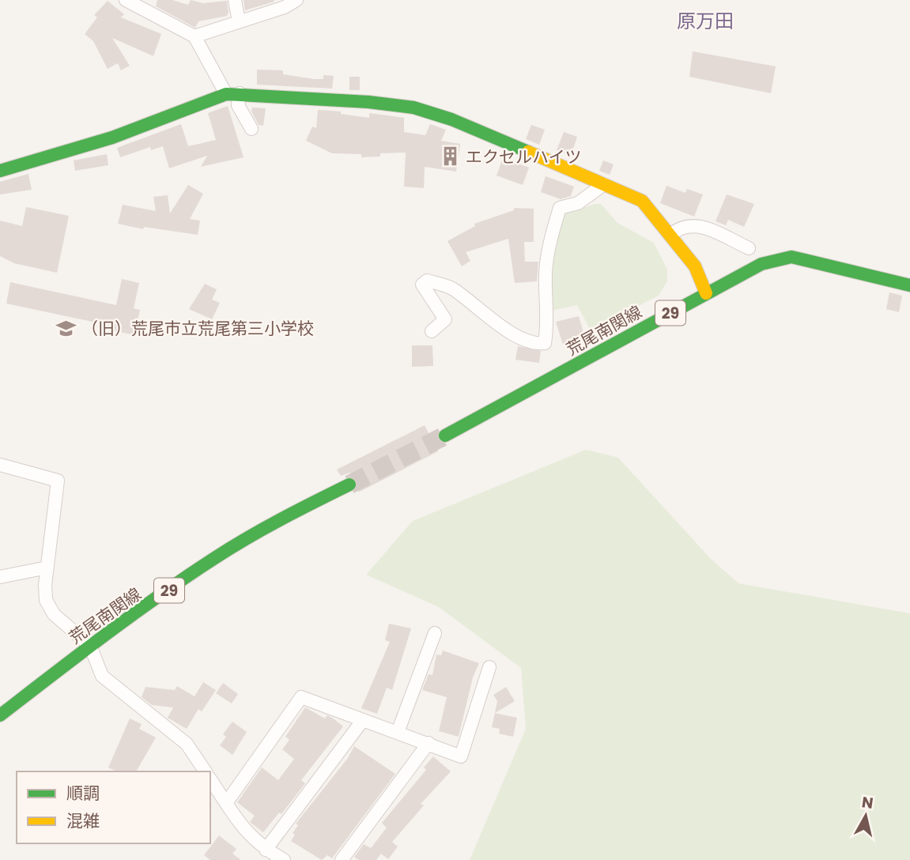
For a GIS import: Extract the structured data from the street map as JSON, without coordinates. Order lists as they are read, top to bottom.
{
  "streets": {
    "main road": ["29", "荒尾南関線"]
  },
  "districts": ["原万田"],
  "places": {
    "building": ["エクセルハイツ"],
    "school or university": ["（旧）荒尾市立荒尾第三小学校"]
  },
  "legend": ["順調", "混雑"],
  "north": "top"
}
